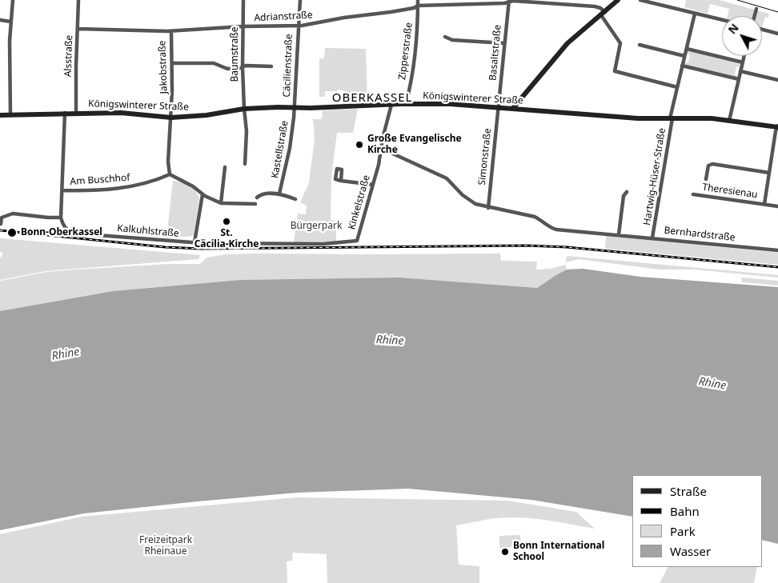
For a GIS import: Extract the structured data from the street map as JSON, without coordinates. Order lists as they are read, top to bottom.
{
  "streets": {
    "main road": ["Königswinterer Straße"],
    "street": [
      "Adrianstraße",
      "Zipperstraße",
      "Basaltstraße",
      "Baumstraße",
      "Alsstraße",
      "Cäcilienstraße",
      "Jakobstraße",
      "Kastellstraße",
      "Simonstraße",
      "Hartwig-Hüser-Straße",
      "Am Buschhof",
      "Theresienau",
      "Kinkelstraße",
      "Kalkuhlstraße",
      "Bernhardstraße"
    ]
  },
  "crossings": [
    ["Adrianstraße", "Zipperstraße"],
    ["Adrianstraße", "Basaltstraße"],
    ["Adrianstraße", "Baumstraße"],
    ["Adrianstraße", "Alsstraße"],
    ["Adrianstraße", "Cäcilienstraße"],
    ["Adrianstraße", "Jakobstraße"],
    ["Zipperstraße", "Königswinterer Straße"],
    ["Basaltstraße", "Königswinterer Straße"],
    ["Basaltstraße", "Simonstraße"],
    ["Baumstraße", "Königswinterer Straße"],
    ["Alsstraße", "Königswinterer Straße"],
    ["Cäcilienstraße", "Königswinterer Straße"],
    ["Cäcilienstraße", "Kastellstraße"],
    ["Jakobstraße", "Königswinterer Straße"],
    ["Jakobstraße", "Am Buschhof"],
    ["Königswinterer Straße", "Kastellstraße"],
    ["Königswinterer Straße", "Simonstraße"],
    ["Königswinterer Straße", "Hartwig-Hüser-Straße"],
    ["Königswinterer Straße", "Theresienau"],
    ["Königswinterer Straße", "Kinkelstraße"],
    ["Simonstraße", "Bernhardstraße"],
    ["Hartwig-Hüser-Straße", "Bernhardstraße"],
    ["Kinkelstraße", "Kalkuhlstraße"],
    ["Kinkelstraße", "Bernhardstraße"]
  ],
  "districts": ["OBERKASSEL"],
  "water": ["Rhine"],
  "parks": ["Bürgerpark", "Freizeitpark Rheinaue"],
  "places": [
    "Große Evangelische Kirche",
    "St. Cäcilia-Kirche",
    "Bonn-Oberkassel",
    "Bonn International School"
  ],
  "legend": [
    "Straße",
    "Bahn",
    "Park",
    "Wasser"
  ],
  "north": "top left"
}
